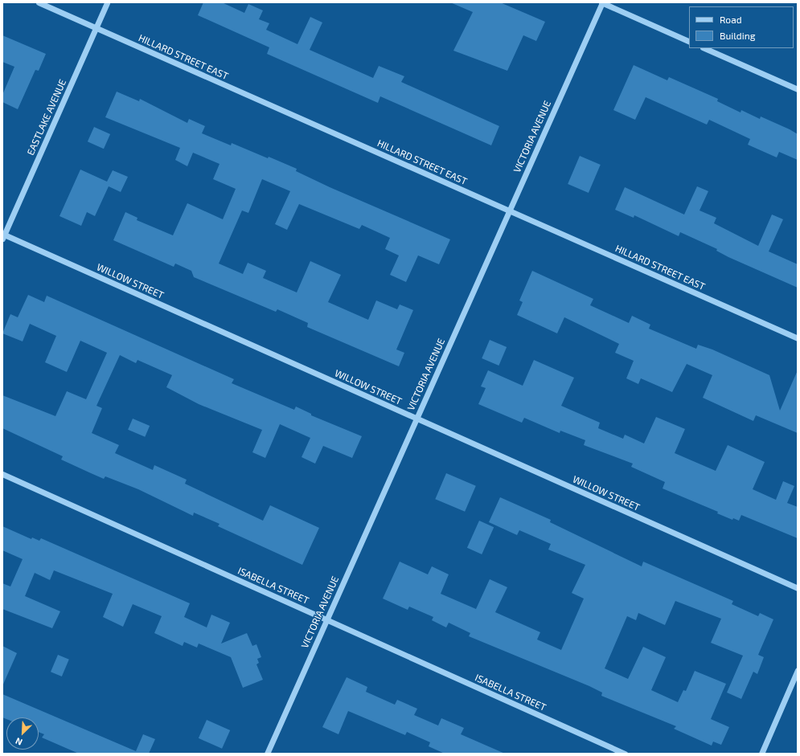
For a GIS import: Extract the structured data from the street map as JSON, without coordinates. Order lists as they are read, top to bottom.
{
  "streets": {
    "street": [
      "HILLARD STREET EAST",
      "EASTLAKE AVENUE",
      "VICTORIA AVENUE",
      "WILLOW STREET",
      "ISABELLA STREET"
    ]
  },
  "crossings": [
    ["HILLARD STREET EAST", "EASTLAKE AVENUE"],
    ["HILLARD STREET EAST", "VICTORIA AVENUE"],
    ["EASTLAKE AVENUE", "WILLOW STREET"],
    ["VICTORIA AVENUE", "WILLOW STREET"],
    ["VICTORIA AVENUE", "ISABELLA STREET"]
  ],
  "legend": ["Road", "Building"],
  "north": "bottom left"
}
